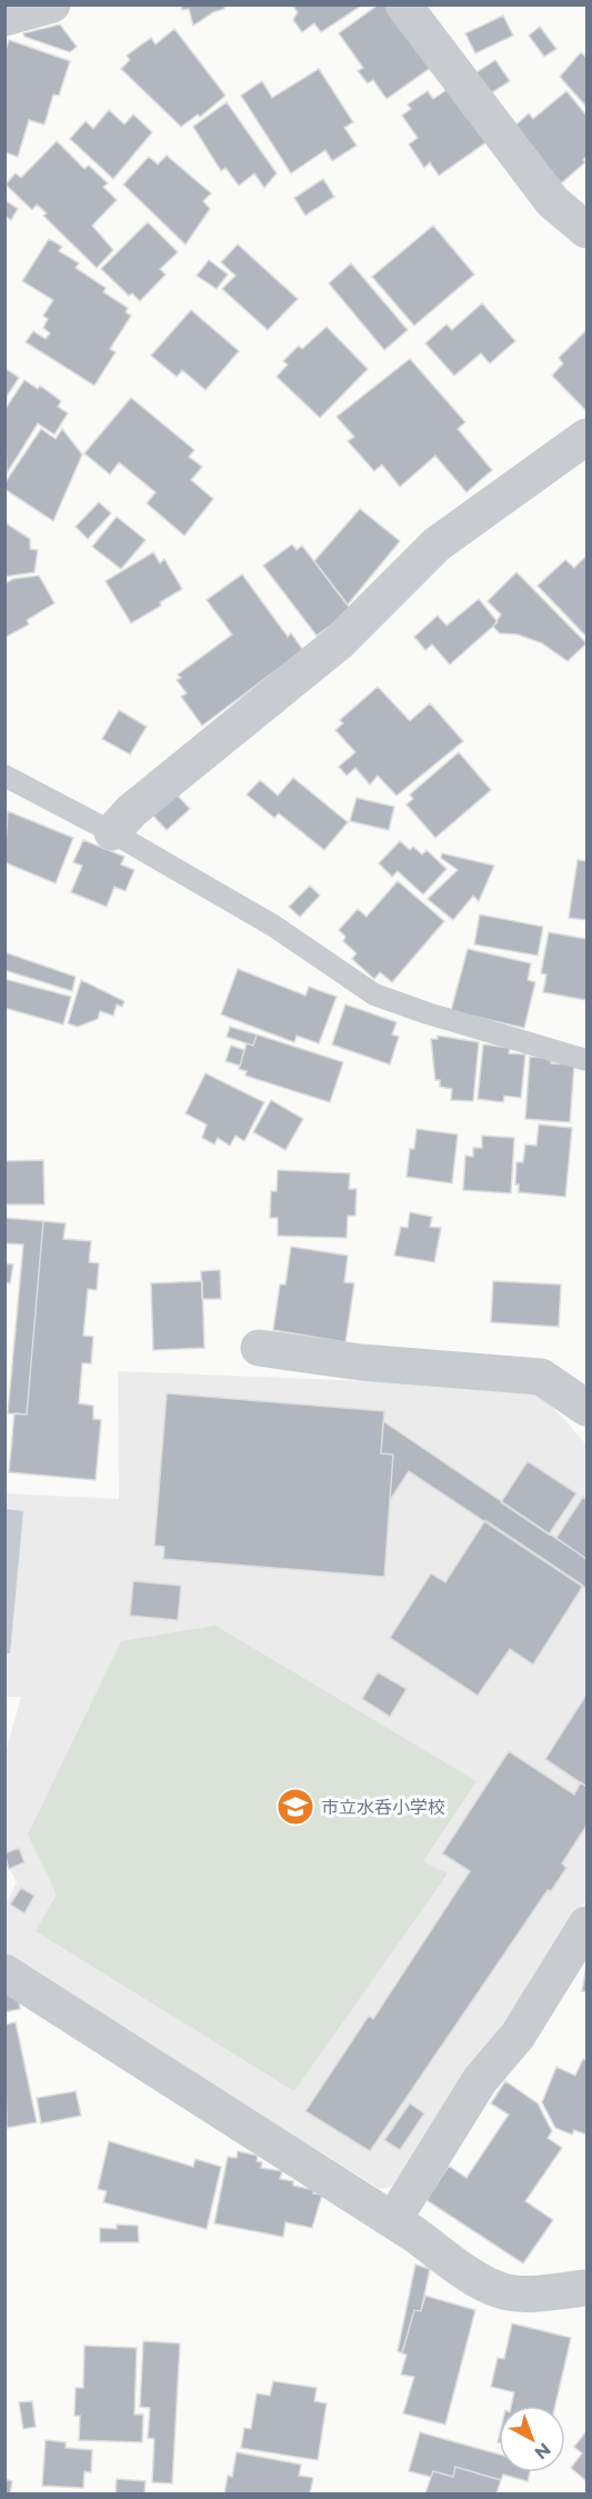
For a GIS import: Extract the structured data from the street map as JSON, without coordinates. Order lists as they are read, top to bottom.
{
  "places": {
    "school or university": ["市立水呑小学校"]
  },
  "north": "bottom right"
}
